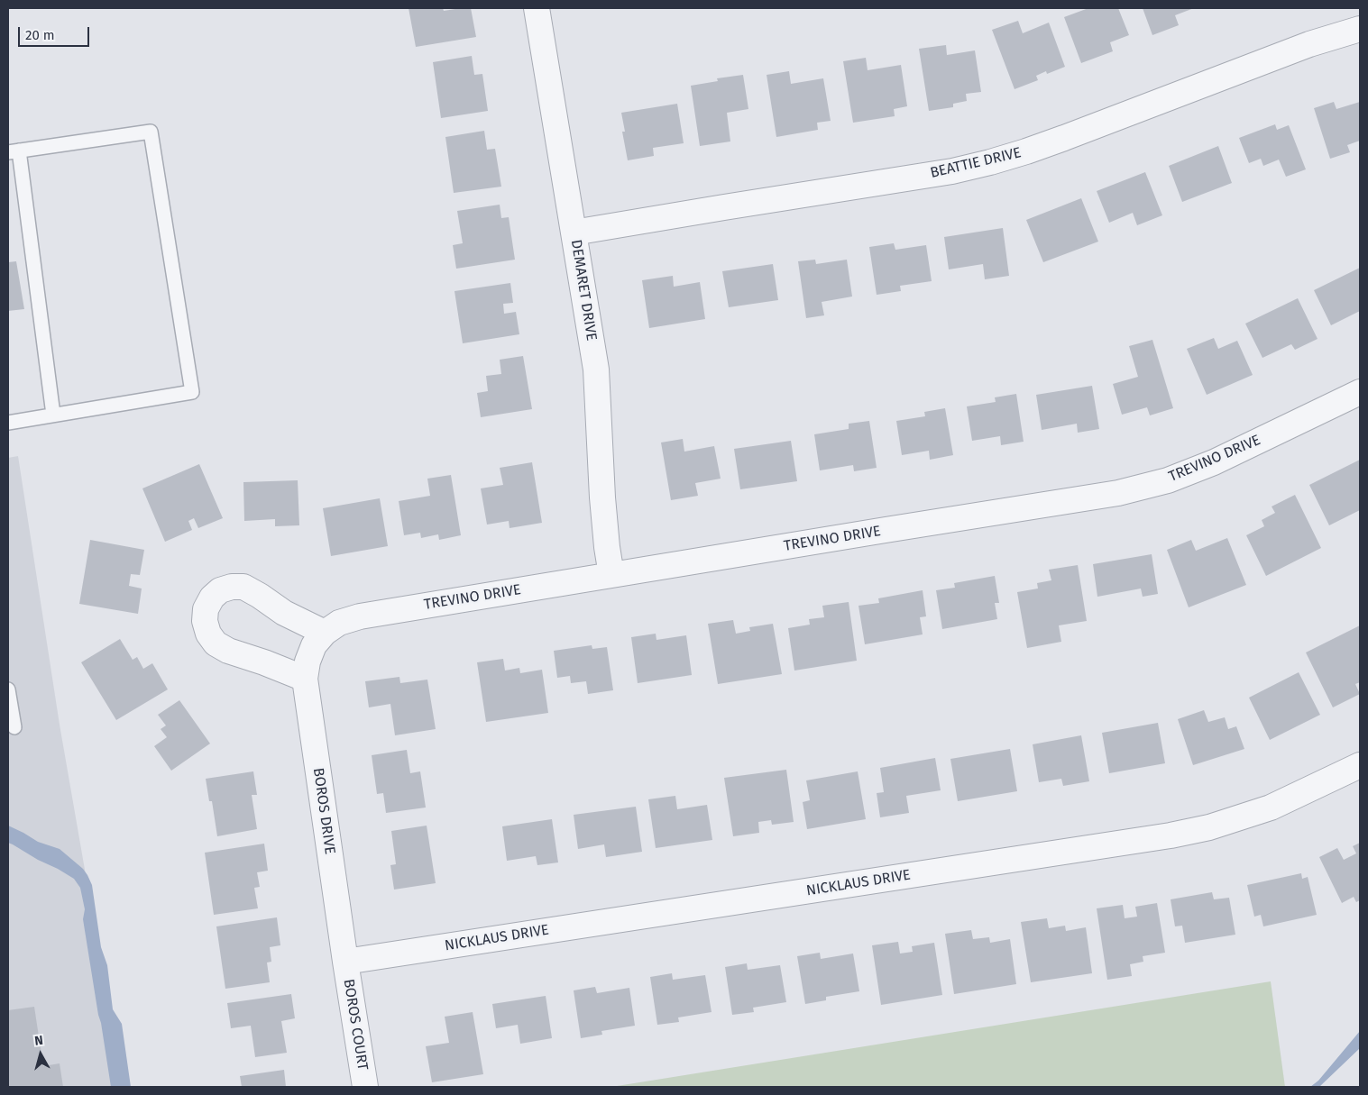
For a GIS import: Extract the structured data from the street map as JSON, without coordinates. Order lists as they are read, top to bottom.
{
  "streets": {
    "street": [
      "BEATTIE DRIVE",
      "DEMARET DRIVE",
      "TREVINO DRIVE",
      "BOROS DRIVE",
      "NICKLAUS DRIVE",
      "BOROS COURT"
    ]
  },
  "crossings": [
    ["BEATTIE DRIVE", "DEMARET DRIVE"],
    ["DEMARET DRIVE", "TREVINO DRIVE"],
    ["TREVINO DRIVE", "BOROS DRIVE"],
    ["BOROS DRIVE", "NICKLAUS DRIVE"],
    ["BOROS DRIVE", "BOROS COURT"],
    ["NICKLAUS DRIVE", "BOROS COURT"]
  ],
  "scale_bar": "20 m",
  "north": "top"
}
